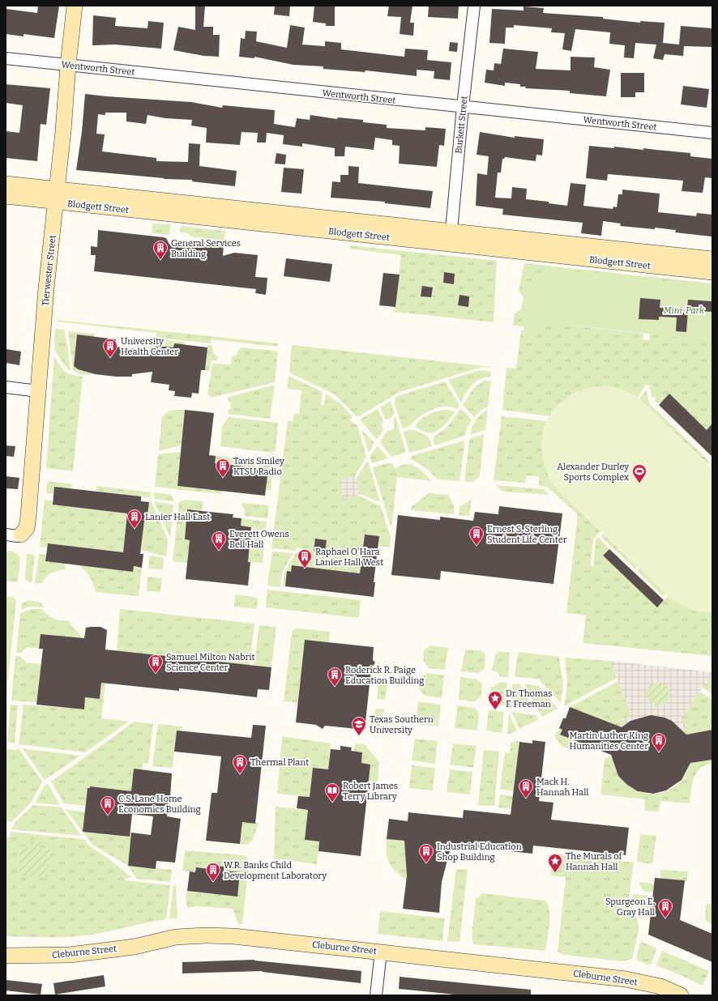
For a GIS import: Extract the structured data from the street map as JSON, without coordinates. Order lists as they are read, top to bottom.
{
  "streets": {
    "main road": ["Blodgett Street", "Tierwester Street", "Cleburne Street"],
    "street": ["Wentworth Street", "Burkett Street"]
  },
  "crossings": [
    ["Wentworth Street", "Burkett Street"],
    ["Wentworth Street", "Tierwester Street"],
    ["Burkett Street", "Blodgett Street"],
    ["Blodgett Street", "Tierwester Street"]
  ],
  "parks": ["Mini-Park"],
  "places": {
    "building": [
      "General Services Building",
      "University Health Center",
      "Tavis Smiley KTSU Radio",
      "Lanier Hall East",
      "Ernest S. Sterling Student Life Center",
      "Everett Owens Bell Hall",
      "Raphael O'Hara Lanier Hall West",
      "Samuel Milton Nabrit Science Center",
      "Roderick R. Paige Education Building",
      "Martin Luther King Humanities Center",
      "Thermal Plant",
      "Mack H. Hannah Hall",
      "C.S. Lane Home Economics Building",
      "Industrial Education Shop Building",
      "W.R. Banks Child Development Laboratory",
      "Spurgeon E. Gray Hall"
    ],
    "sports": ["Alexander Durley Sports Complex"],
    "place": ["Dr. Thomas F. Freeman", "The Murals of Hannah Hall"],
    "school or university": ["Texas Southern University"],
    "library": ["Robert James Terry Library"]
  }
}
